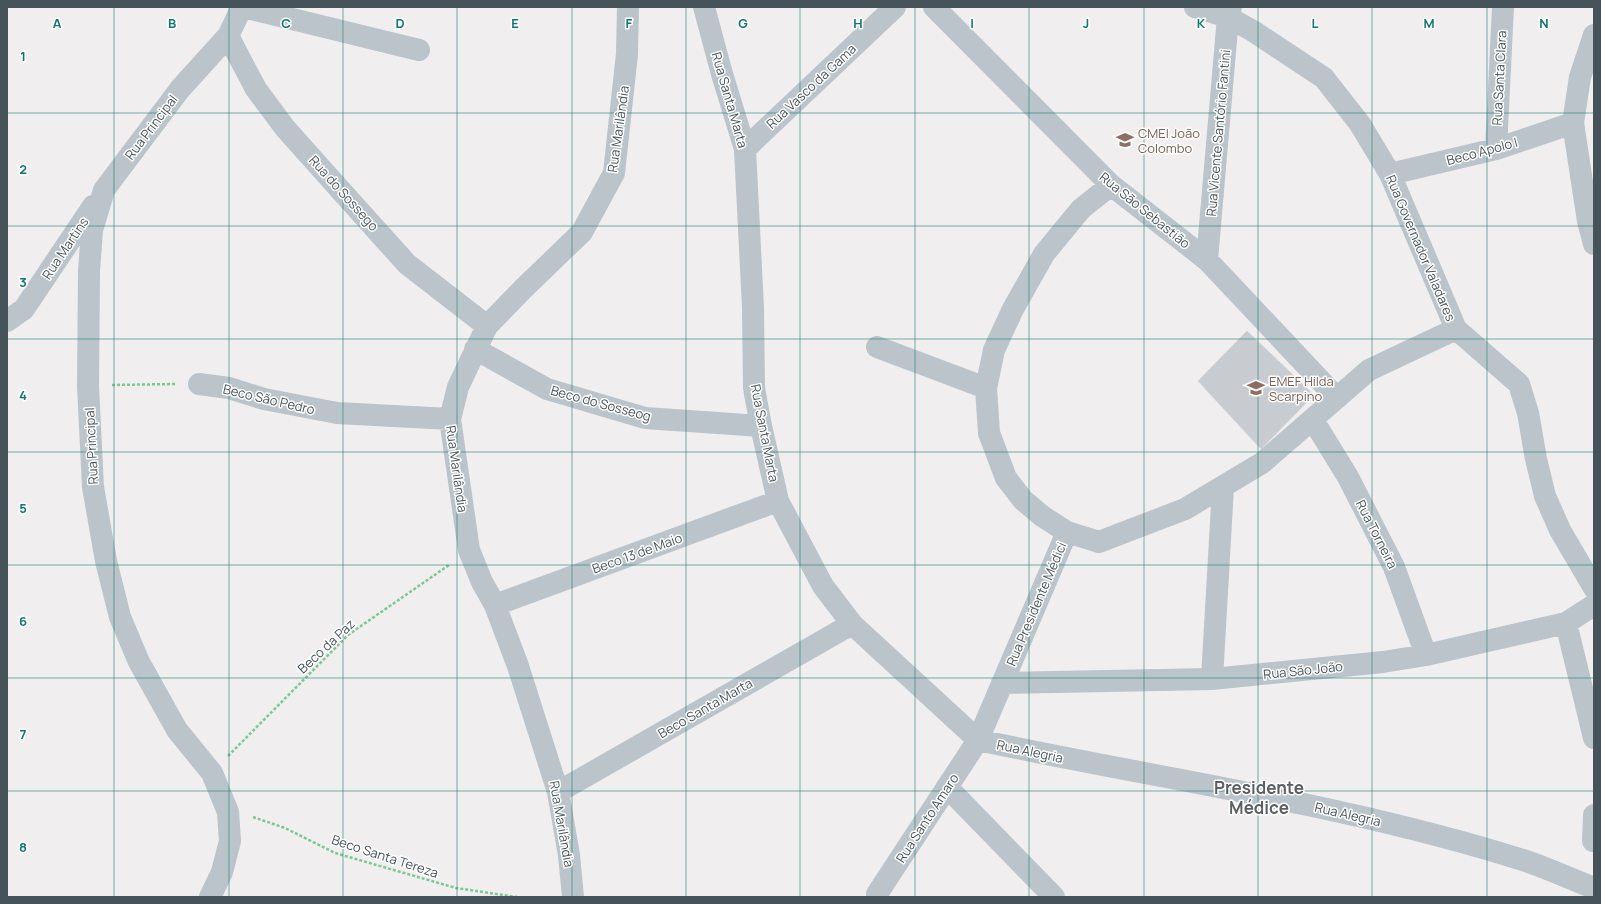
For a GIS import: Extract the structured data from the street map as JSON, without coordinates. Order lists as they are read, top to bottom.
{
  "streets": {
    "street": [
      "Rua Santa Clara",
      "Rua Vasco da Gama",
      "Rua Santa Marta",
      "Rua Principal",
      "Rua Marilândia",
      "Rua Vicente Santório Fantini",
      "Beco Apolo I",
      "Rua do Sossego",
      "Rua São Sebastião",
      "Rua Martins",
      "Rua Governador Valadares",
      "Beco São Pedro",
      "Beco do Sosseog",
      "Rua Torneira",
      "Beco 13 de Maio",
      "Rua Presidente Médici",
      "Rua São João",
      "Beco Santa Marta",
      "Rua Alegria",
      "Rua Santo Amaro"
    ],
    "path": ["Beco da Paz", "Beco Santa Tereza"]
  },
  "crossings": [
    ["Rua Santa Clara", "Beco Apolo I"],
    ["Rua Vasco da Gama", "Rua Santa Marta"],
    ["Rua Santa Marta", "Beco do Sosseog"],
    ["Rua Santa Marta", "Beco 13 de Maio"],
    ["Rua Santa Marta", "Rua Presidente Médici"],
    ["Rua Santa Marta", "Beco Santa Marta"],
    ["Rua Santa Marta", "Rua Alegria"],
    ["Rua Santa Marta", "Rua Santo Amaro"],
    ["Rua Principal", "Rua do Sossego"],
    ["Rua Principal", "Rua Martins"],
    ["Rua Principal", "Beco da Paz"],
    ["Rua Principal", "Beco Santa Tereza"],
    ["Rua Marilândia", "Rua do Sossego"],
    ["Rua Marilândia", "Beco São Pedro"],
    ["Rua Marilândia", "Beco do Sosseog"],
    ["Rua Marilândia", "Beco 13 de Maio"],
    ["Rua Marilândia", "Beco da Paz"],
    ["Rua Marilândia", "Beco Santa Marta"],
    ["Rua Vicente Santório Fantini", "Rua São Sebastião"],
    ["Rua Vicente Santório Fantini", "Rua Governador Valadares"],
    ["Beco Apolo I", "Rua Governador Valadares"],
    ["Rua São Sebastião", "Rua Presidente Médici"],
    ["Rua Governador Valadares", "Rua Presidente Médici"],
    ["Rua Torneira", "Rua Presidente Médici"],
    ["Rua Torneira", "Rua São João"],
    ["Rua Presidente Médici", "Rua São João"],
    ["Rua Presidente Médici", "Rua Alegria"],
    ["Rua Presidente Médici", "Rua Santo Amaro"],
    ["Rua Alegria", "Rua Santo Amaro"]
  ],
  "districts": ["Presidente Médice"],
  "places": {
    "school or university": ["CMEI João Colombo", "EMEF Hilda Scarpino"]
  },
  "grid": {
    "columns": [
      "A",
      "B",
      "C",
      "D",
      "E",
      "F",
      "G",
      "H",
      "I",
      "J",
      "K",
      "L",
      "M",
      "N"
    ],
    "rows": [
      "1",
      "2",
      "3",
      "4",
      "5",
      "6",
      "7",
      "8"
    ]
  }
}
